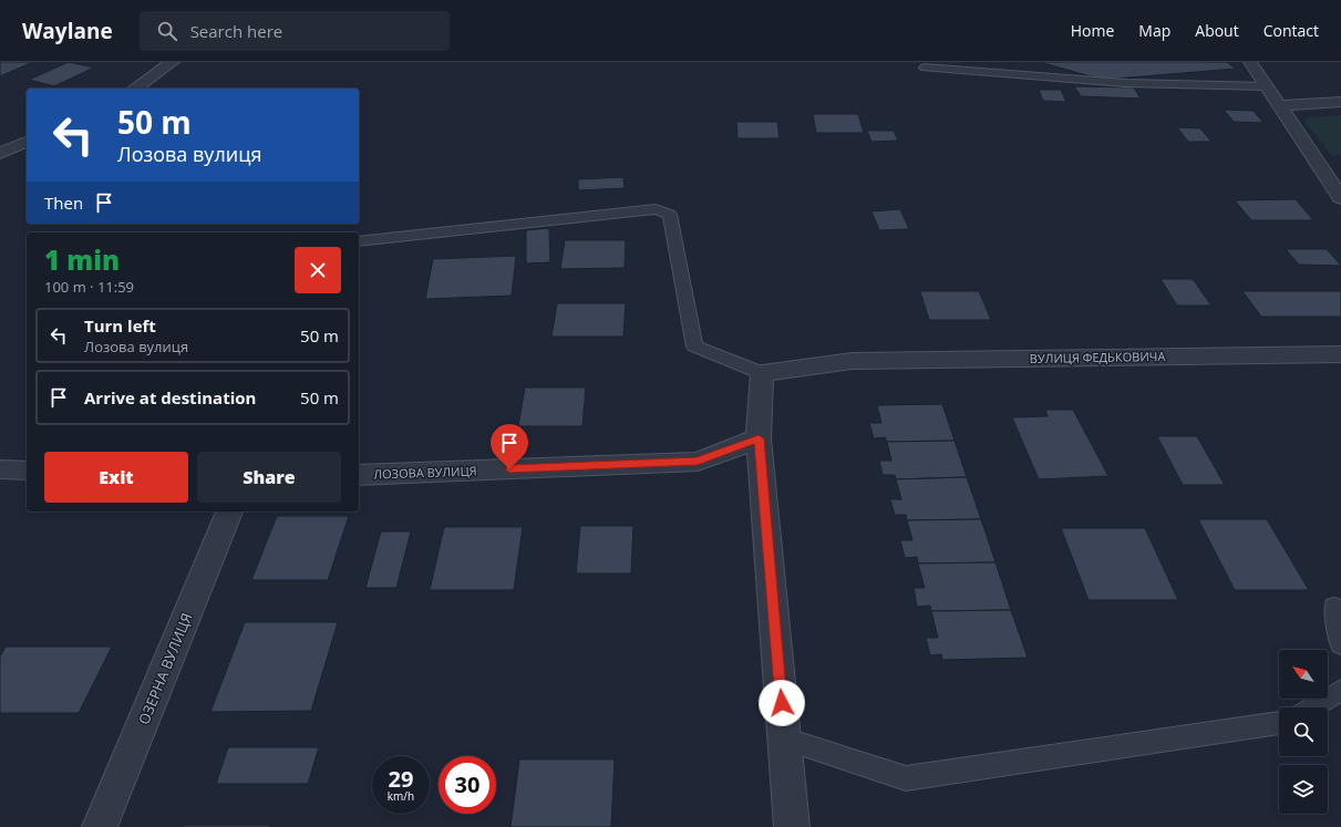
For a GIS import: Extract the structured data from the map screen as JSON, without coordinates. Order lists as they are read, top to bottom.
{
  "streets": {
    "street": ["ВУЛИЦЯ ФЕДЬКОВИЧА", "ЛОЗОВА ВУЛИЦЯ", "ОЗЕРНА ВУЛИЦЯ"]
  },
  "north": "top left",
  "page": {
    "header": "Waylane",
    "search": "Search here",
    "nav": [
      "Home",
      "Map",
      "About",
      "Contact"
    ],
    "turn": ["50 m", "Лозова вулиця"],
    "then": "Then",
    "heading": ["1 min", "100 m · 11:59"],
    "list": [
      {
        "name": "Turn left",
        "note": "Лозова вулиця",
        "value": "50 m"
      },
      {
        "name": "Arrive at destination",
        "value": "50 m"
      }
    ],
    "buttons": ["Exit", "Share"],
    "speed": "29 km/h",
    "limit": "30"
  }
}
